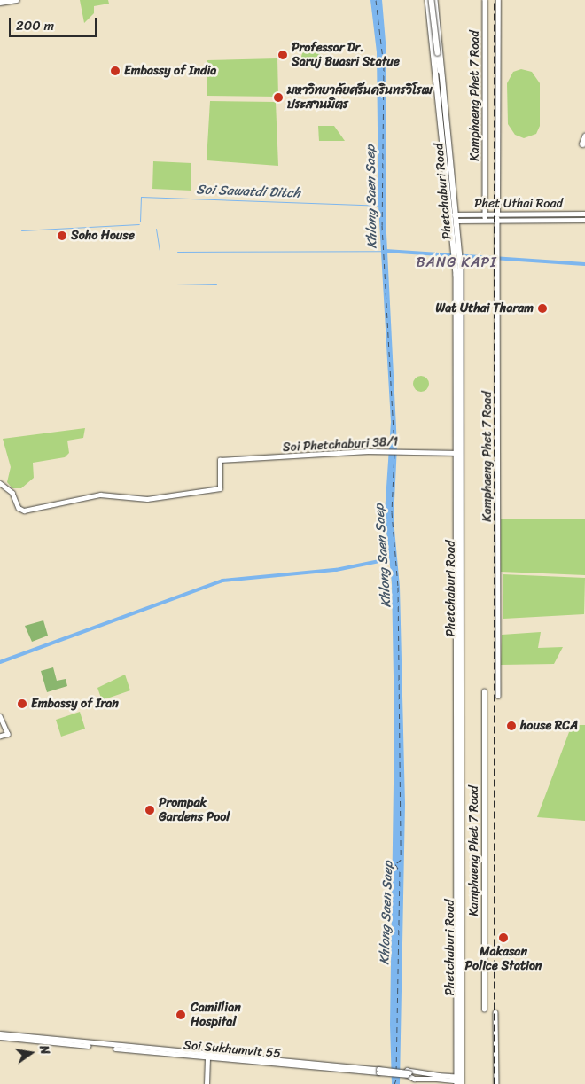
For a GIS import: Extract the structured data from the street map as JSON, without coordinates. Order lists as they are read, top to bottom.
{
  "streets": {
    "main road": ["Phetchaburi Road", "Phet Uthai Road", "Soi Sukhumvit 55"],
    "street": ["Kamphaeng Phet 7 Road", "Soi Phetchaburi 38/1"]
  },
  "crossings": [
    ["Kamphaeng Phet 7 Road", "Phet Uthai Road"],
    ["Phetchaburi Road", "Phet Uthai Road"],
    ["Phetchaburi Road", "Soi Phetchaburi 38/1"],
    ["Phetchaburi Road", "Soi Sukhumvit 55"]
  ],
  "districts": ["BANG KAPI"],
  "water": ["Soi Sawatdi Ditch", "Khlong Saen Saep"],
  "places": [
    "Professor Dr. Saruj Buasri Statue",
    "Embassy of India",
    "มหาวิทยาลัยศรีนครินทรวิโรฒ ประสานมิตร",
    "Soho House",
    "Wat Uthai Tharam",
    "Embassy of Iran",
    "house RCA",
    "Prompak Gardens Pool",
    "Makasan Police Station",
    "Camillian Hospital"
  ],
  "scale_bar": "200 m",
  "north": "right"
}
